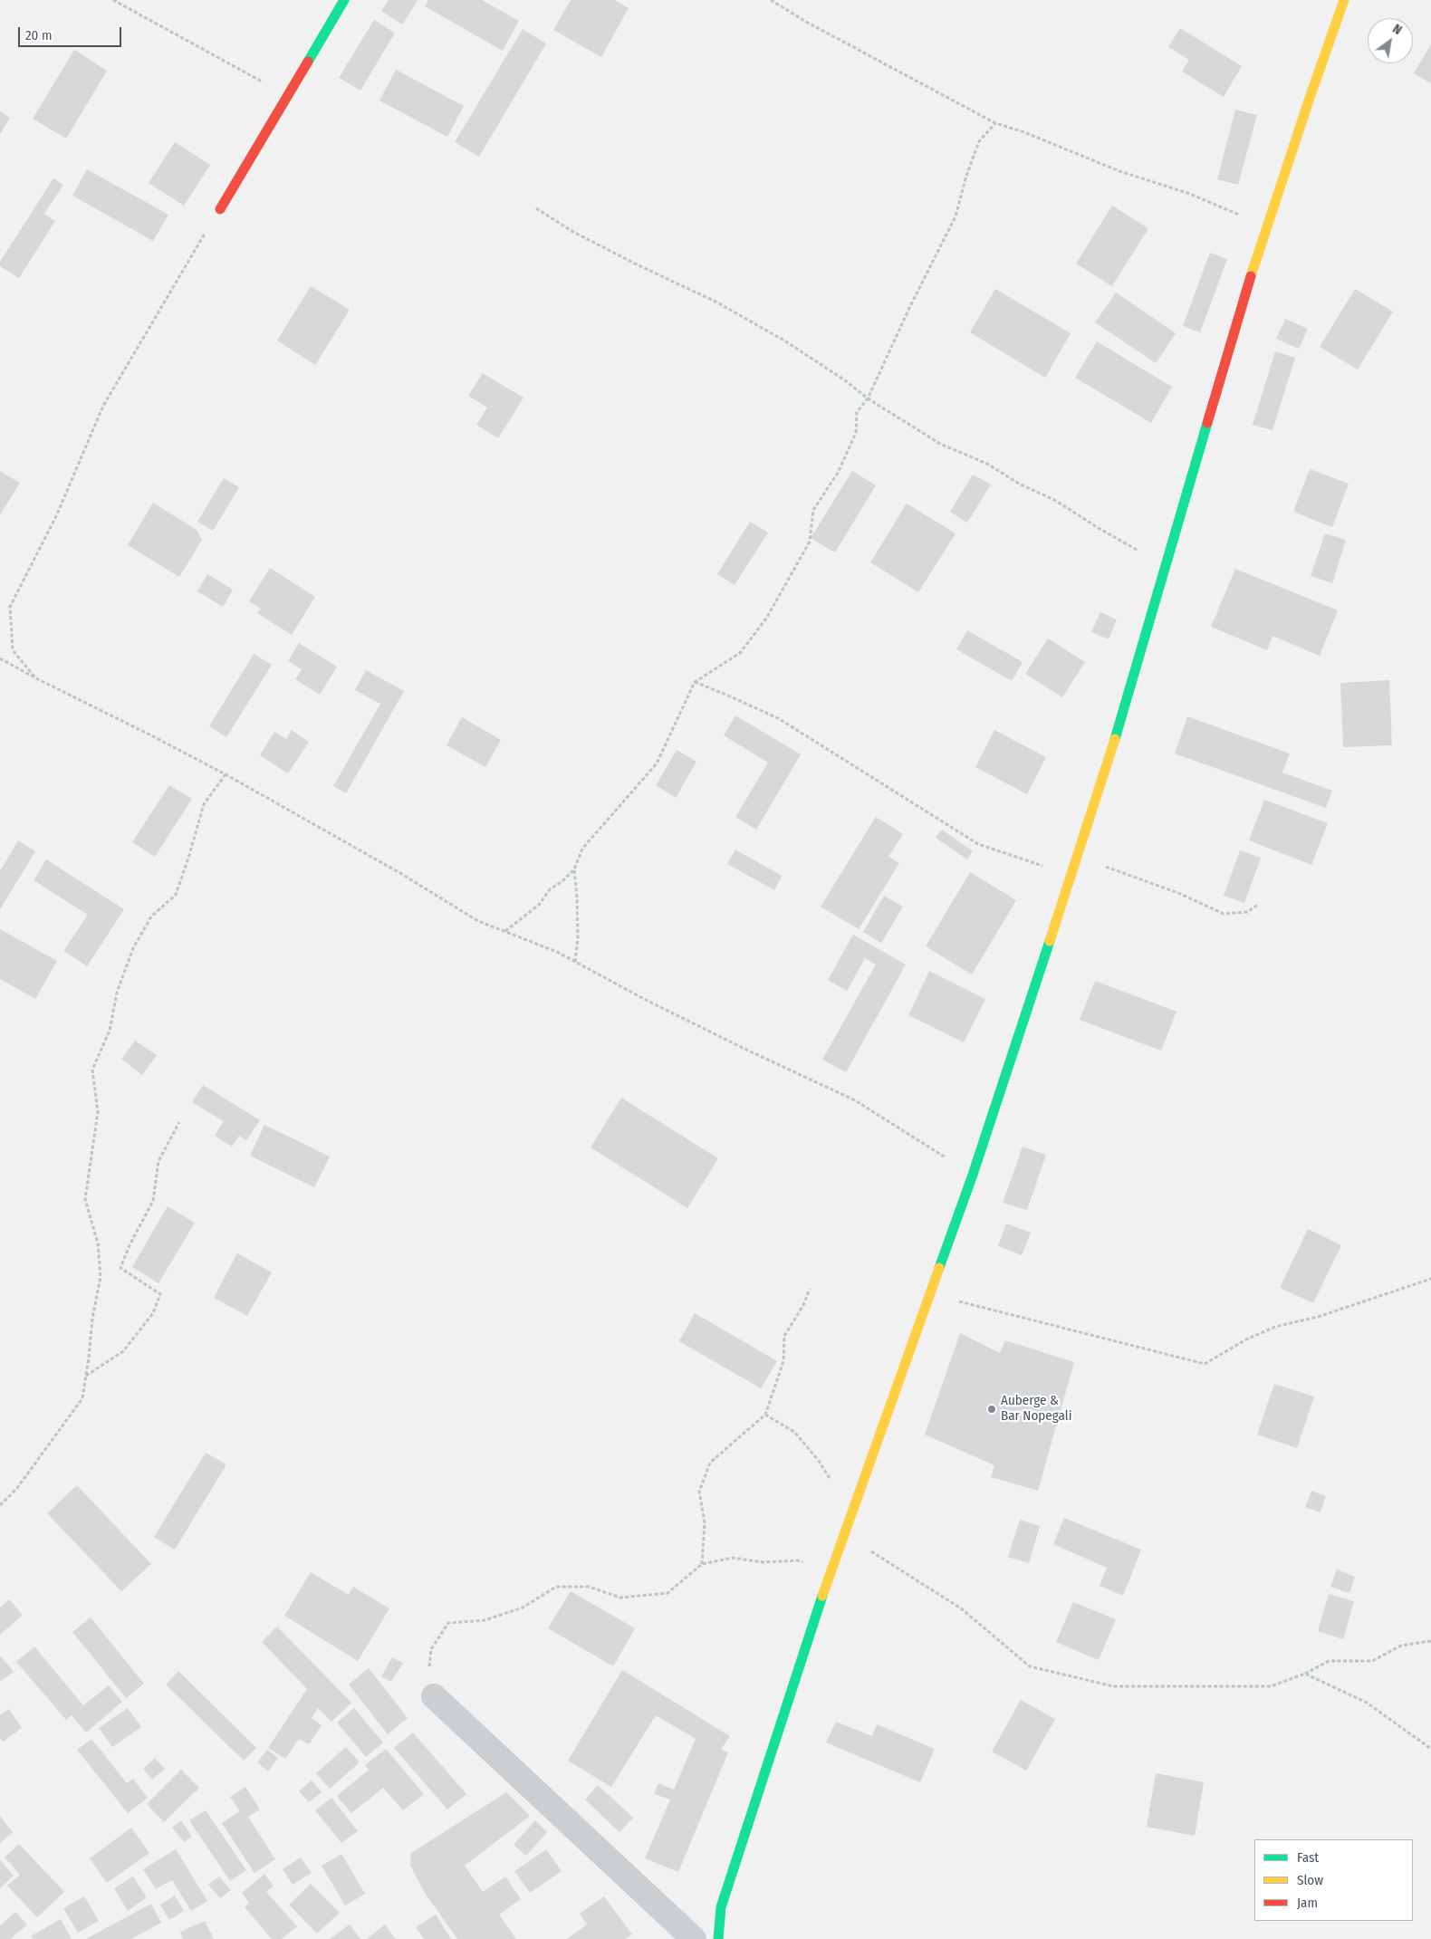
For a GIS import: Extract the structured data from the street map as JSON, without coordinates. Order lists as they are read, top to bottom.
{
  "places": ["Auberge & Bar Nopegali"],
  "legend": ["Fast", "Slow", "Jam"],
  "scale_bar": "20 m",
  "north": "top right"
}
